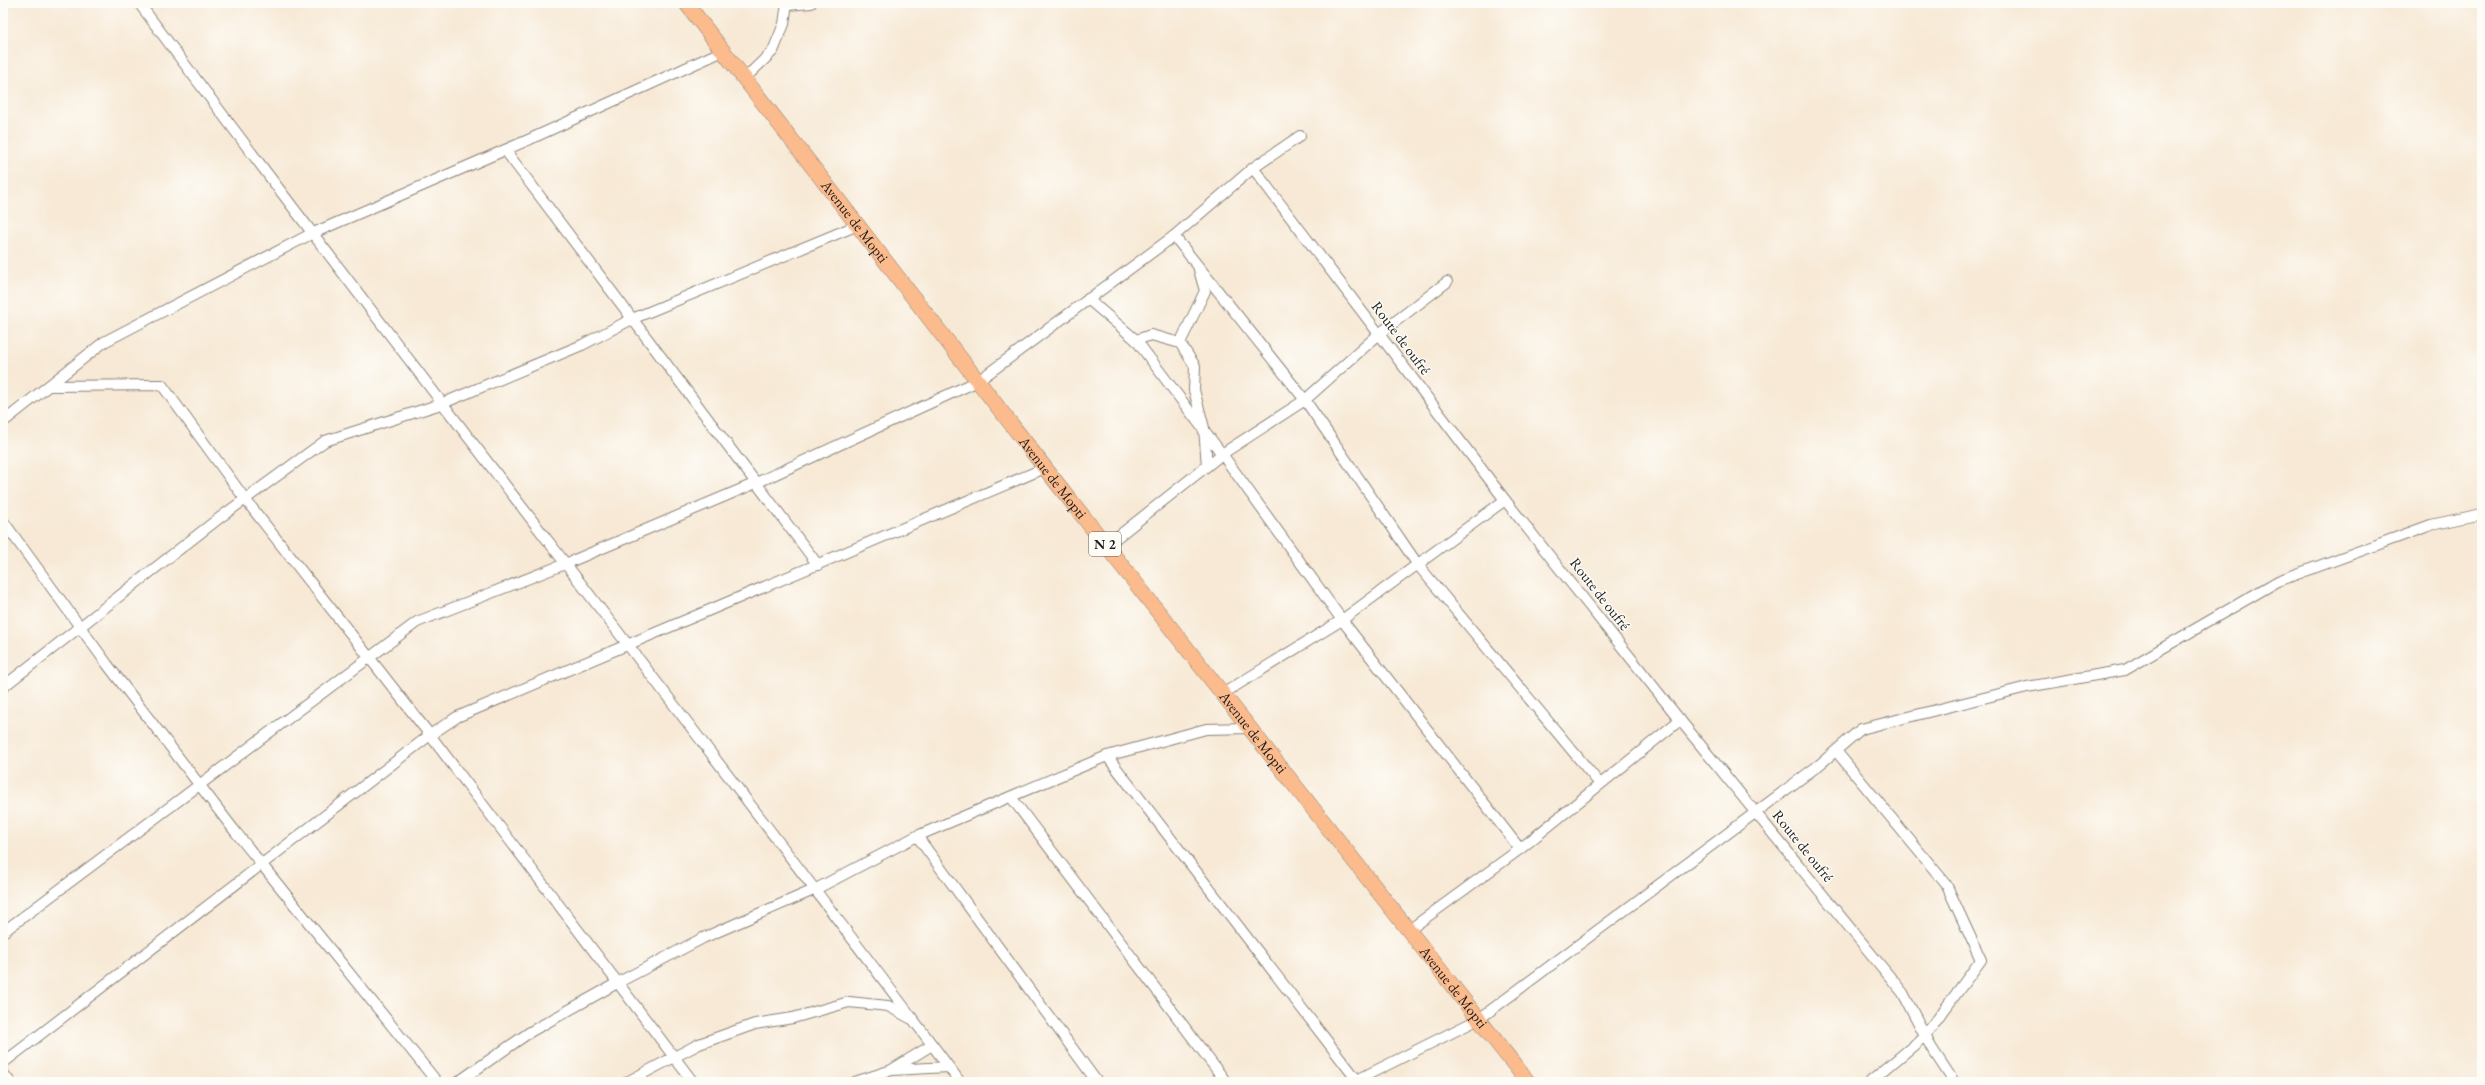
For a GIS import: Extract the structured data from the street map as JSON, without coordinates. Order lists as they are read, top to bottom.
{
  "streets": {
    "main road": ["Avenue de Mopti", "N 2"],
    "street": ["Route de oufré"]
  }
}
